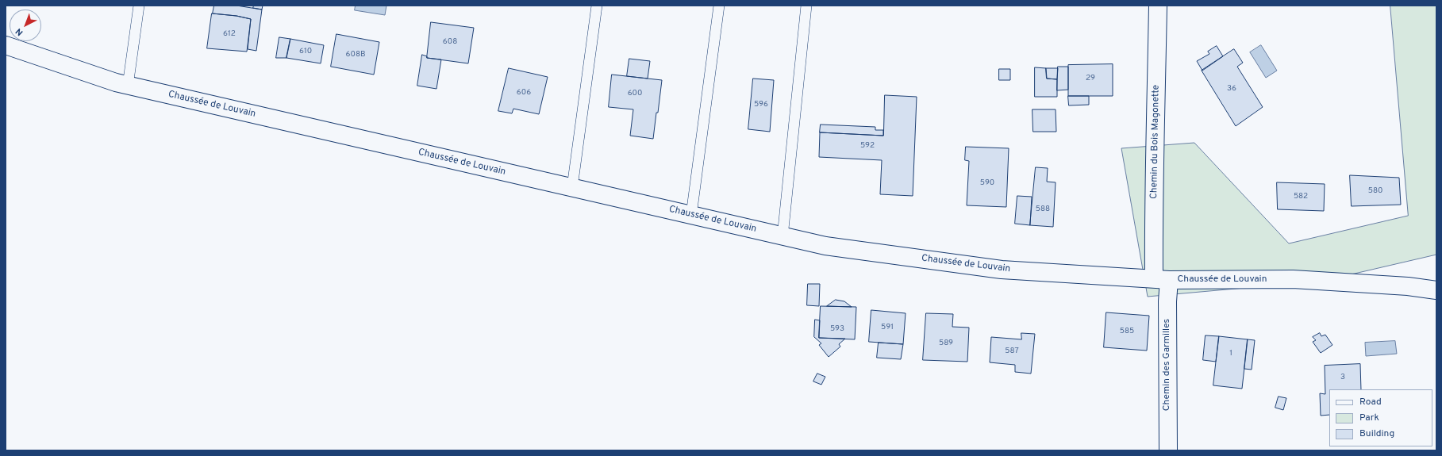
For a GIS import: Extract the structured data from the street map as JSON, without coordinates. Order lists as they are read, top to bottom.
{
  "streets": {
    "main road": ["Chaussée de Louvain", "Chemin du Bois Magonette", "Chemin des Garmilles"]
  },
  "crossings": [
    ["Chaussée de Louvain", "Chemin du Bois Magonette"],
    ["Chaussée de Louvain", "Chemin des Garmilles"],
    ["Chemin du Bois Magonette", "Chemin des Garmilles"]
  ],
  "house_numbers": [
    "612",
    "608",
    "610",
    "608B",
    "29",
    "36",
    "606",
    "600",
    "596",
    "592",
    "590",
    "580",
    "582",
    "588",
    "591",
    "593",
    "585",
    "589",
    "587",
    "1",
    "3"
  ],
  "legend": ["Road", "Park", "Building"],
  "north": "bottom left"
}
